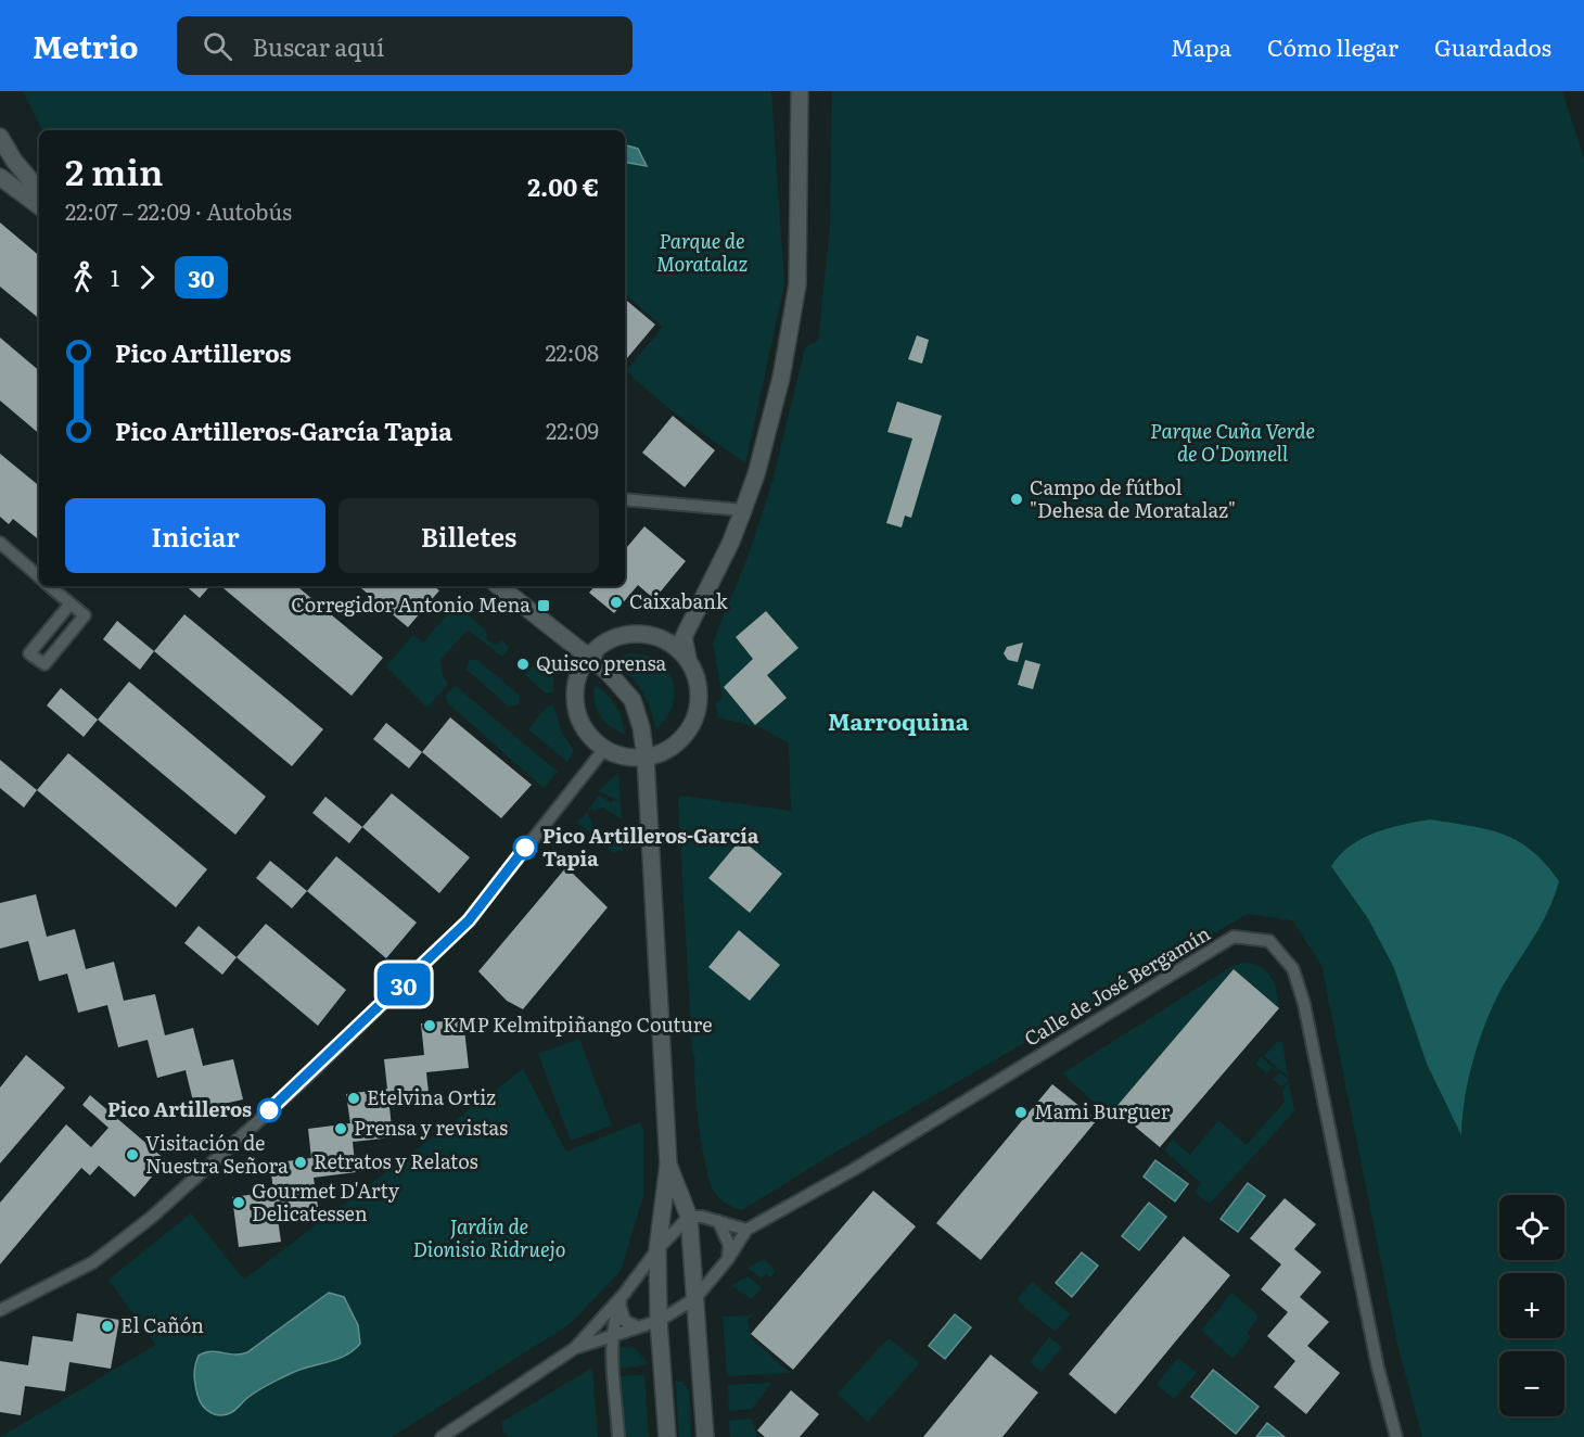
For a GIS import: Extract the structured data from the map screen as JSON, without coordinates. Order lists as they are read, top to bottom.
{
  "streets": {
    "street": ["Calle de José Bergamín"]
  },
  "districts": ["Marroquina"],
  "parks": ["Parque de Moratalaz", "Parque Cuña Verde de O'Donnell", "Jardín de Dionisio Ridruejo"],
  "places": {
    "other": [
      "Campo de fútbol \"Dehesa de Moratalaz\"",
      "Caixabank",
      "Quisco prensa",
      "Pico Artilleros-García Tapia",
      "KMP Kelmitpiñango Couture",
      "Etelvina Ortiz",
      "Pico Artilleros",
      "Mami Burguer",
      "Prensa y revistas",
      "Visitación de Nuestra Señora",
      "Retratos y Relatos",
      "Gourmet D'Arty Delicatessen",
      "El Cañón"
    ],
    "transit": ["Corregidor Antonio Mena"]
  },
  "lines": ["bus line 30"],
  "page": {
    "header": "Metrio",
    "search": "Buscar aquí",
    "nav": ["Mapa", "Cómo llegar", "Guardados"],
    "on_map": "30",
    "heading": ["2 min", "22:07 – 22:09 · Autobús", "2.00 €"],
    "legs": ["1", "30"],
    "list": [
      {
        "name": "Pico Artilleros",
        "value": "22:08"
      },
      {
        "name": "Pico Artilleros-García Tapia",
        "value": "22:09"
      }
    ],
    "buttons": ["Iniciar", "Billetes"],
    "map_buttons": ["+", "−"]
  }
}
